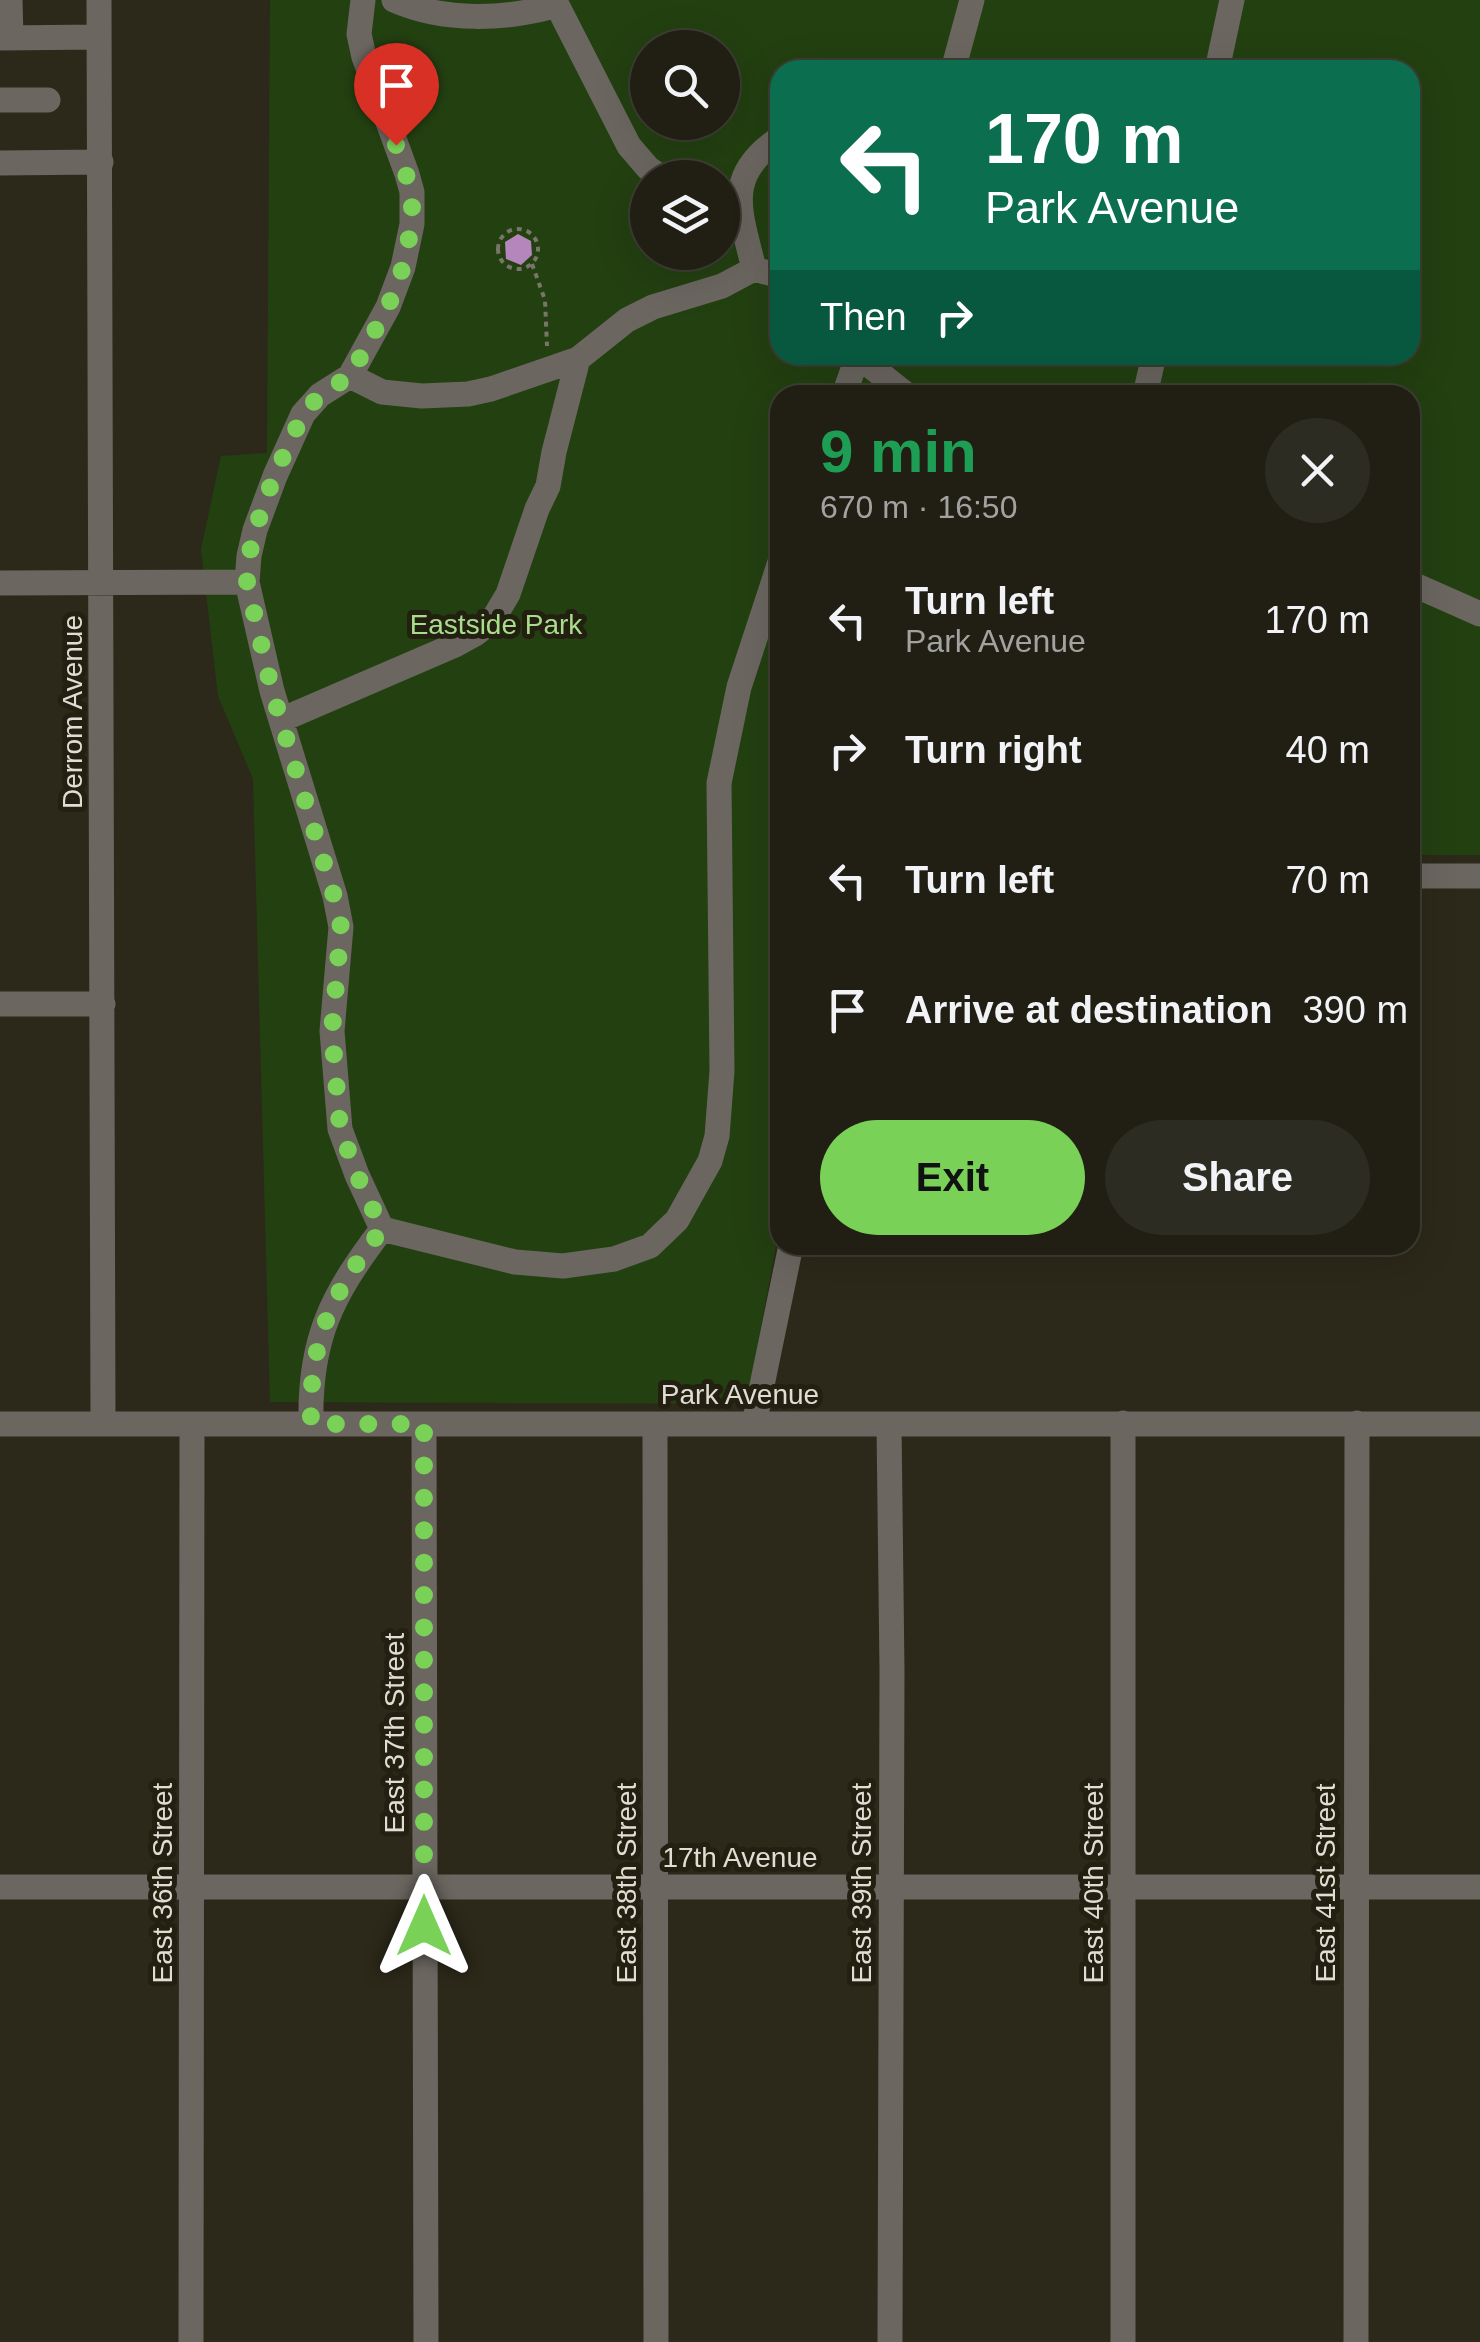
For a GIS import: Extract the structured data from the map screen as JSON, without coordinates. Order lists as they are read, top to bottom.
{
  "streets": {
    "street": [
      "Derrom Avenue",
      "Park Avenue",
      "East 37th Street",
      "17th Avenue",
      "East 36th Street",
      "East 38th Street",
      "East 39th Street",
      "East 40th Street",
      "East 41st Street"
    ]
  },
  "crossings": [
    ["Derrom Avenue", "Park Avenue"],
    ["Park Avenue", "East 37th Street"],
    ["Park Avenue", "East 36th Street"],
    ["Park Avenue", "East 38th Street"],
    ["Park Avenue", "East 39th Street"],
    ["Park Avenue", "East 40th Street"],
    ["Park Avenue", "East 41st Street"],
    ["East 37th Street", "17th Avenue"],
    ["17th Avenue", "East 36th Street"],
    ["17th Avenue", "East 38th Street"],
    ["17th Avenue", "East 39th Street"],
    ["17th Avenue", "East 40th Street"],
    ["17th Avenue", "East 41st Street"]
  ],
  "parks": ["Eastside Park"],
  "page": {
    "turn": ["170 m", "Park Avenue"],
    "then": "Then",
    "heading": ["9 min", "670 m · 16:50"],
    "list": [
      {
        "name": "Turn left",
        "note": "Park Avenue",
        "value": "170 m"
      },
      {
        "name": "Turn right",
        "value": "40 m"
      },
      {
        "name": "Turn left",
        "value": "70 m"
      },
      {
        "name": "Arrive at destination",
        "value": "390 m"
      }
    ],
    "buttons": ["Exit", "Share"]
  }
}
